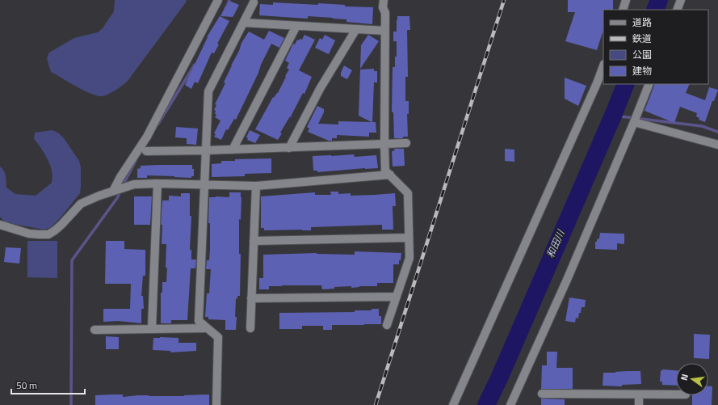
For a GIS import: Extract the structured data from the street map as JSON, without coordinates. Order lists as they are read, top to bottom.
{
  "water": ["和田川"],
  "legend": [
    "道路",
    "鉄道",
    "公園",
    "建物"
  ],
  "scale_bar": "50 m",
  "north": "left"
}
